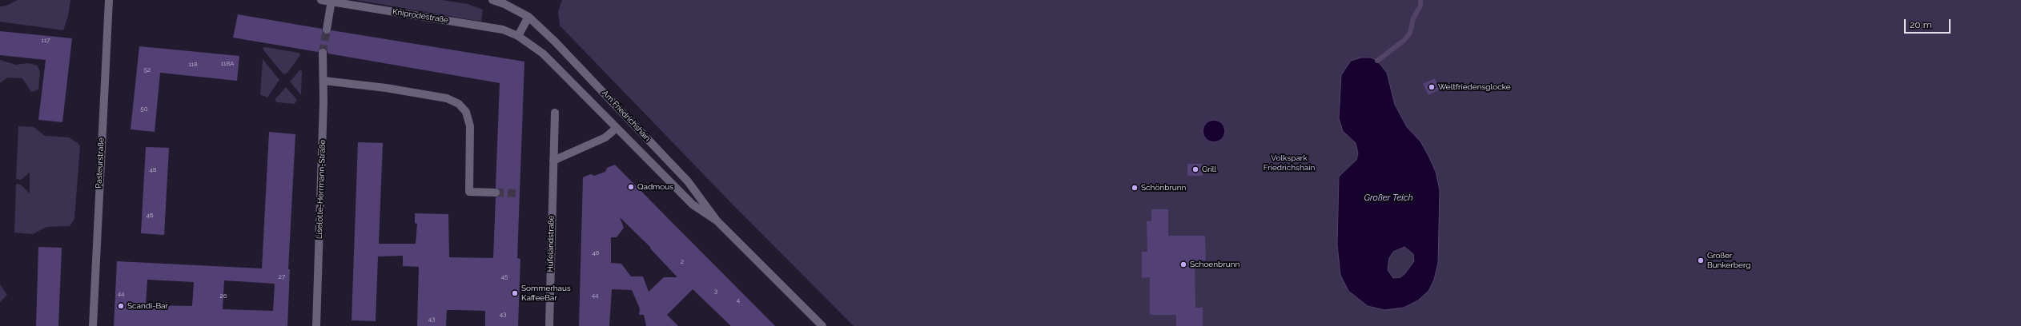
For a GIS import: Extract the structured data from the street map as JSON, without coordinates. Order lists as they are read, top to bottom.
{
  "streets": {
    "street": [
      "Kniprodestraße",
      "Am Friedrichshain",
      "Pasteurstraße",
      "Liselotte-Herrmann-Straße",
      "Hufelandstraße"
    ]
  },
  "crossings": [
    ["Kniprodestraße", "Am Friedrichshain"]
  ],
  "water": ["Großer Teich"],
  "parks": ["Volkspark Friedrichshain"],
  "places": [
    "Weltfriedensglocke",
    "Grill",
    "Qadmous",
    "Schönbrunn",
    "Großer Bunkerberg",
    "Schoenbrunn",
    "Sommerhaus KaffeeBar",
    "Scandi-Bar"
  ],
  "house_numbers": [
    "117",
    "118A",
    "118",
    "52",
    "50",
    "48",
    "46",
    "46",
    "2",
    "27",
    "45",
    "3",
    "44",
    "44",
    "26",
    "4",
    "43",
    "43"
  ],
  "scale_bar": "20 m"
}
